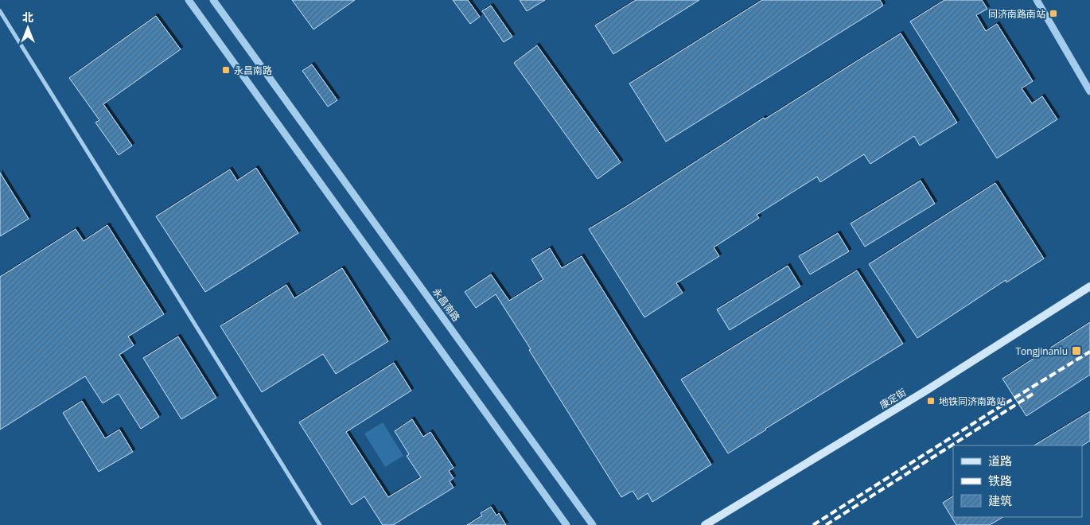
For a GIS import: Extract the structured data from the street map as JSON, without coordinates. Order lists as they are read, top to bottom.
{
  "streets": {
    "main road": ["康定街"],
    "street": ["永昌南路"]
  },
  "places": {
    "transit": [
      "同济南路南站",
      "永昌南路",
      "Tongjinanlu",
      "地铁同济南路站"
    ]
  },
  "legend": ["道路", "铁路", "建筑"],
  "north": "top"
}
